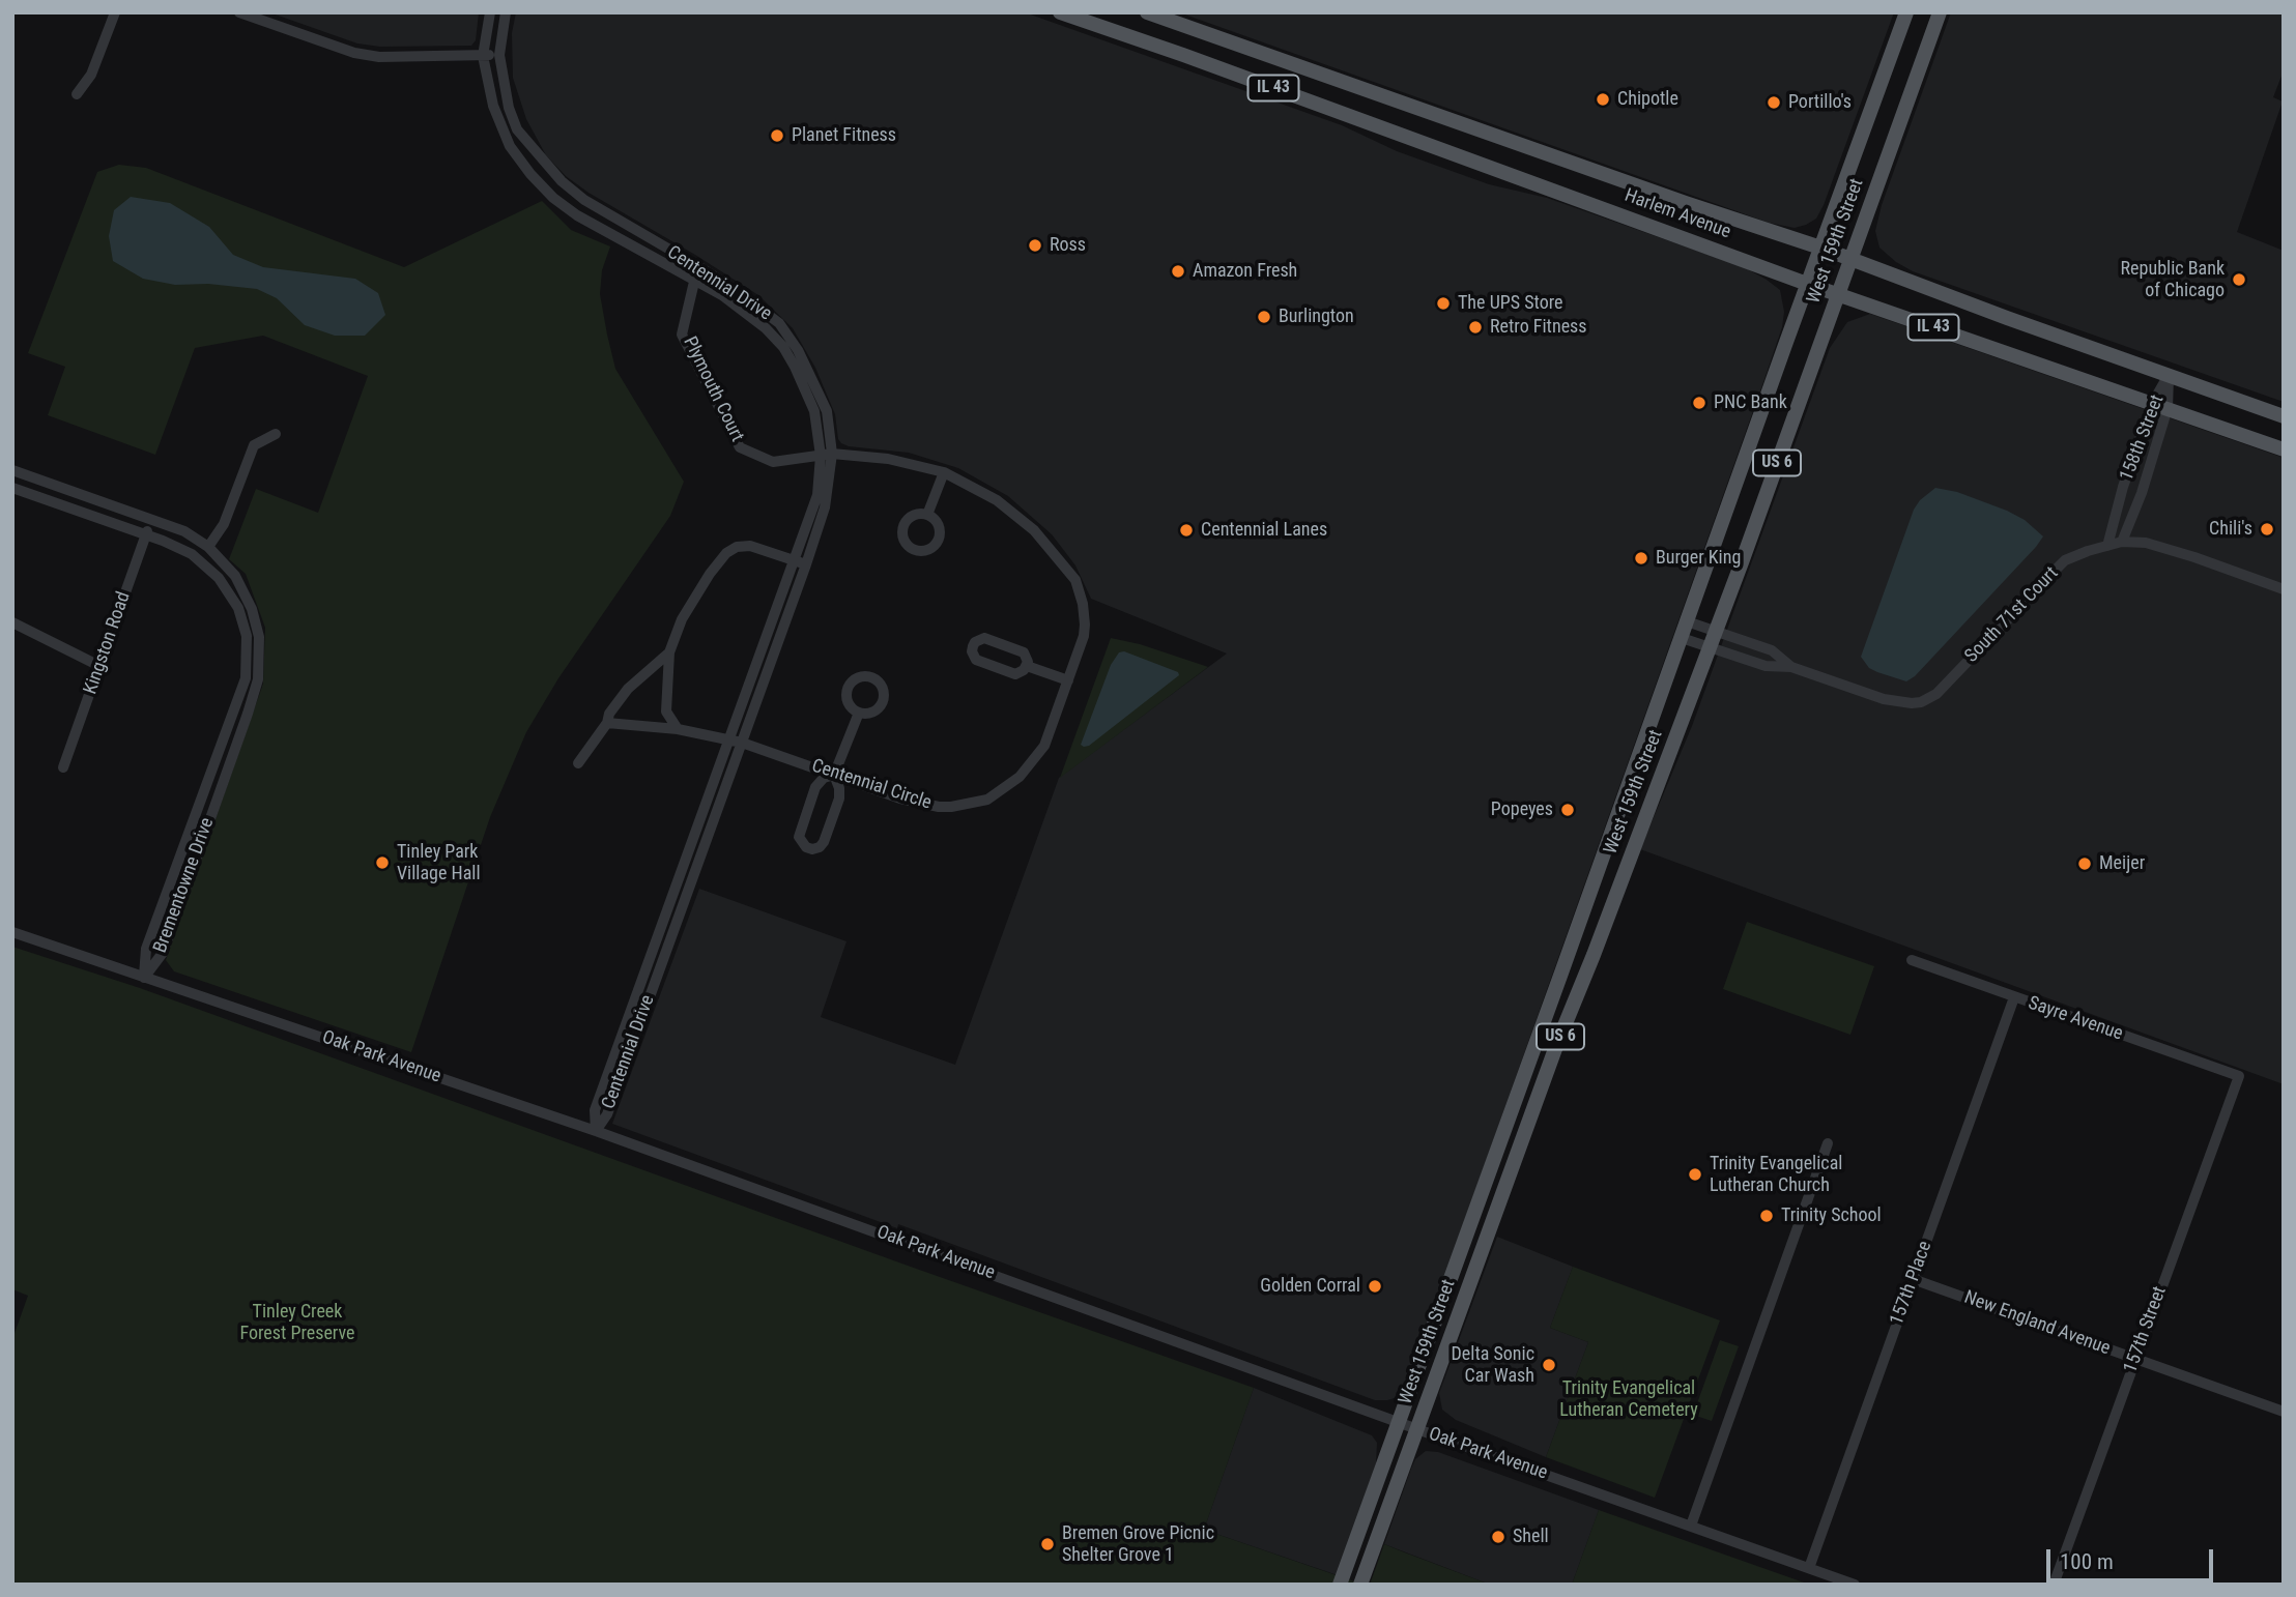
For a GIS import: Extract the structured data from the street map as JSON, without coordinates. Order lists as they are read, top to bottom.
{
  "streets": {
    "main road": [
      "IL 43",
      "Harlem Avenue",
      "West 159th Street",
      "US 6"
    ],
    "street": [
      "Centennial Drive",
      "Plymouth Court",
      "158th Street",
      "South 71st Court",
      "Kingston Road",
      "Centennial Circle",
      "Brementowne Drive",
      "Sayre Avenue",
      "Oak Park Avenue",
      "157th Place",
      "New England Avenue",
      "157th Street"
    ]
  },
  "crossings": [
    ["Harlem Avenue", "West 159th Street"],
    ["Harlem Avenue", "158th Street"],
    ["West 159th Street", "South 71st Court"],
    ["West 159th Street", "Oak Park Avenue"],
    ["Centennial Drive", "Plymouth Court"],
    ["Centennial Drive", "Centennial Circle"],
    ["Centennial Drive", "Oak Park Avenue"],
    ["Plymouth Court", "Centennial Circle"],
    ["158th Street", "South 71st Court"],
    ["Kingston Road", "Brementowne Drive"],
    ["Brementowne Drive", "Oak Park Avenue"],
    ["Sayre Avenue", "157th Place"],
    ["Sayre Avenue", "157th Street"],
    ["Oak Park Avenue", "157th Place"],
    ["157th Place", "New England Avenue"],
    ["New England Avenue", "157th Street"]
  ],
  "parks": ["Tinley Creek Forest Preserve", "Trinity Evangelical Lutheran Cemetery"],
  "places": [
    "Chipotle",
    "Portillo's",
    "Planet Fitness",
    "Ross",
    "Amazon Fresh",
    "Republic Bank of Chicago",
    "The UPS Store",
    "Burlington",
    "Retro Fitness",
    "PNC Bank",
    "Chili's",
    "Centennial Lanes",
    "Burger King",
    "Popeyes",
    "Tinley Park Village Hall",
    "Meijer",
    "Trinity Evangelical Lutheran Church",
    "Trinity School",
    "Golden Corral",
    "Delta Sonic Car Wash",
    "Shell",
    "Bremen Grove Picnic Shelter Grove 1"
  ],
  "scale_bar": "100 m"
}
